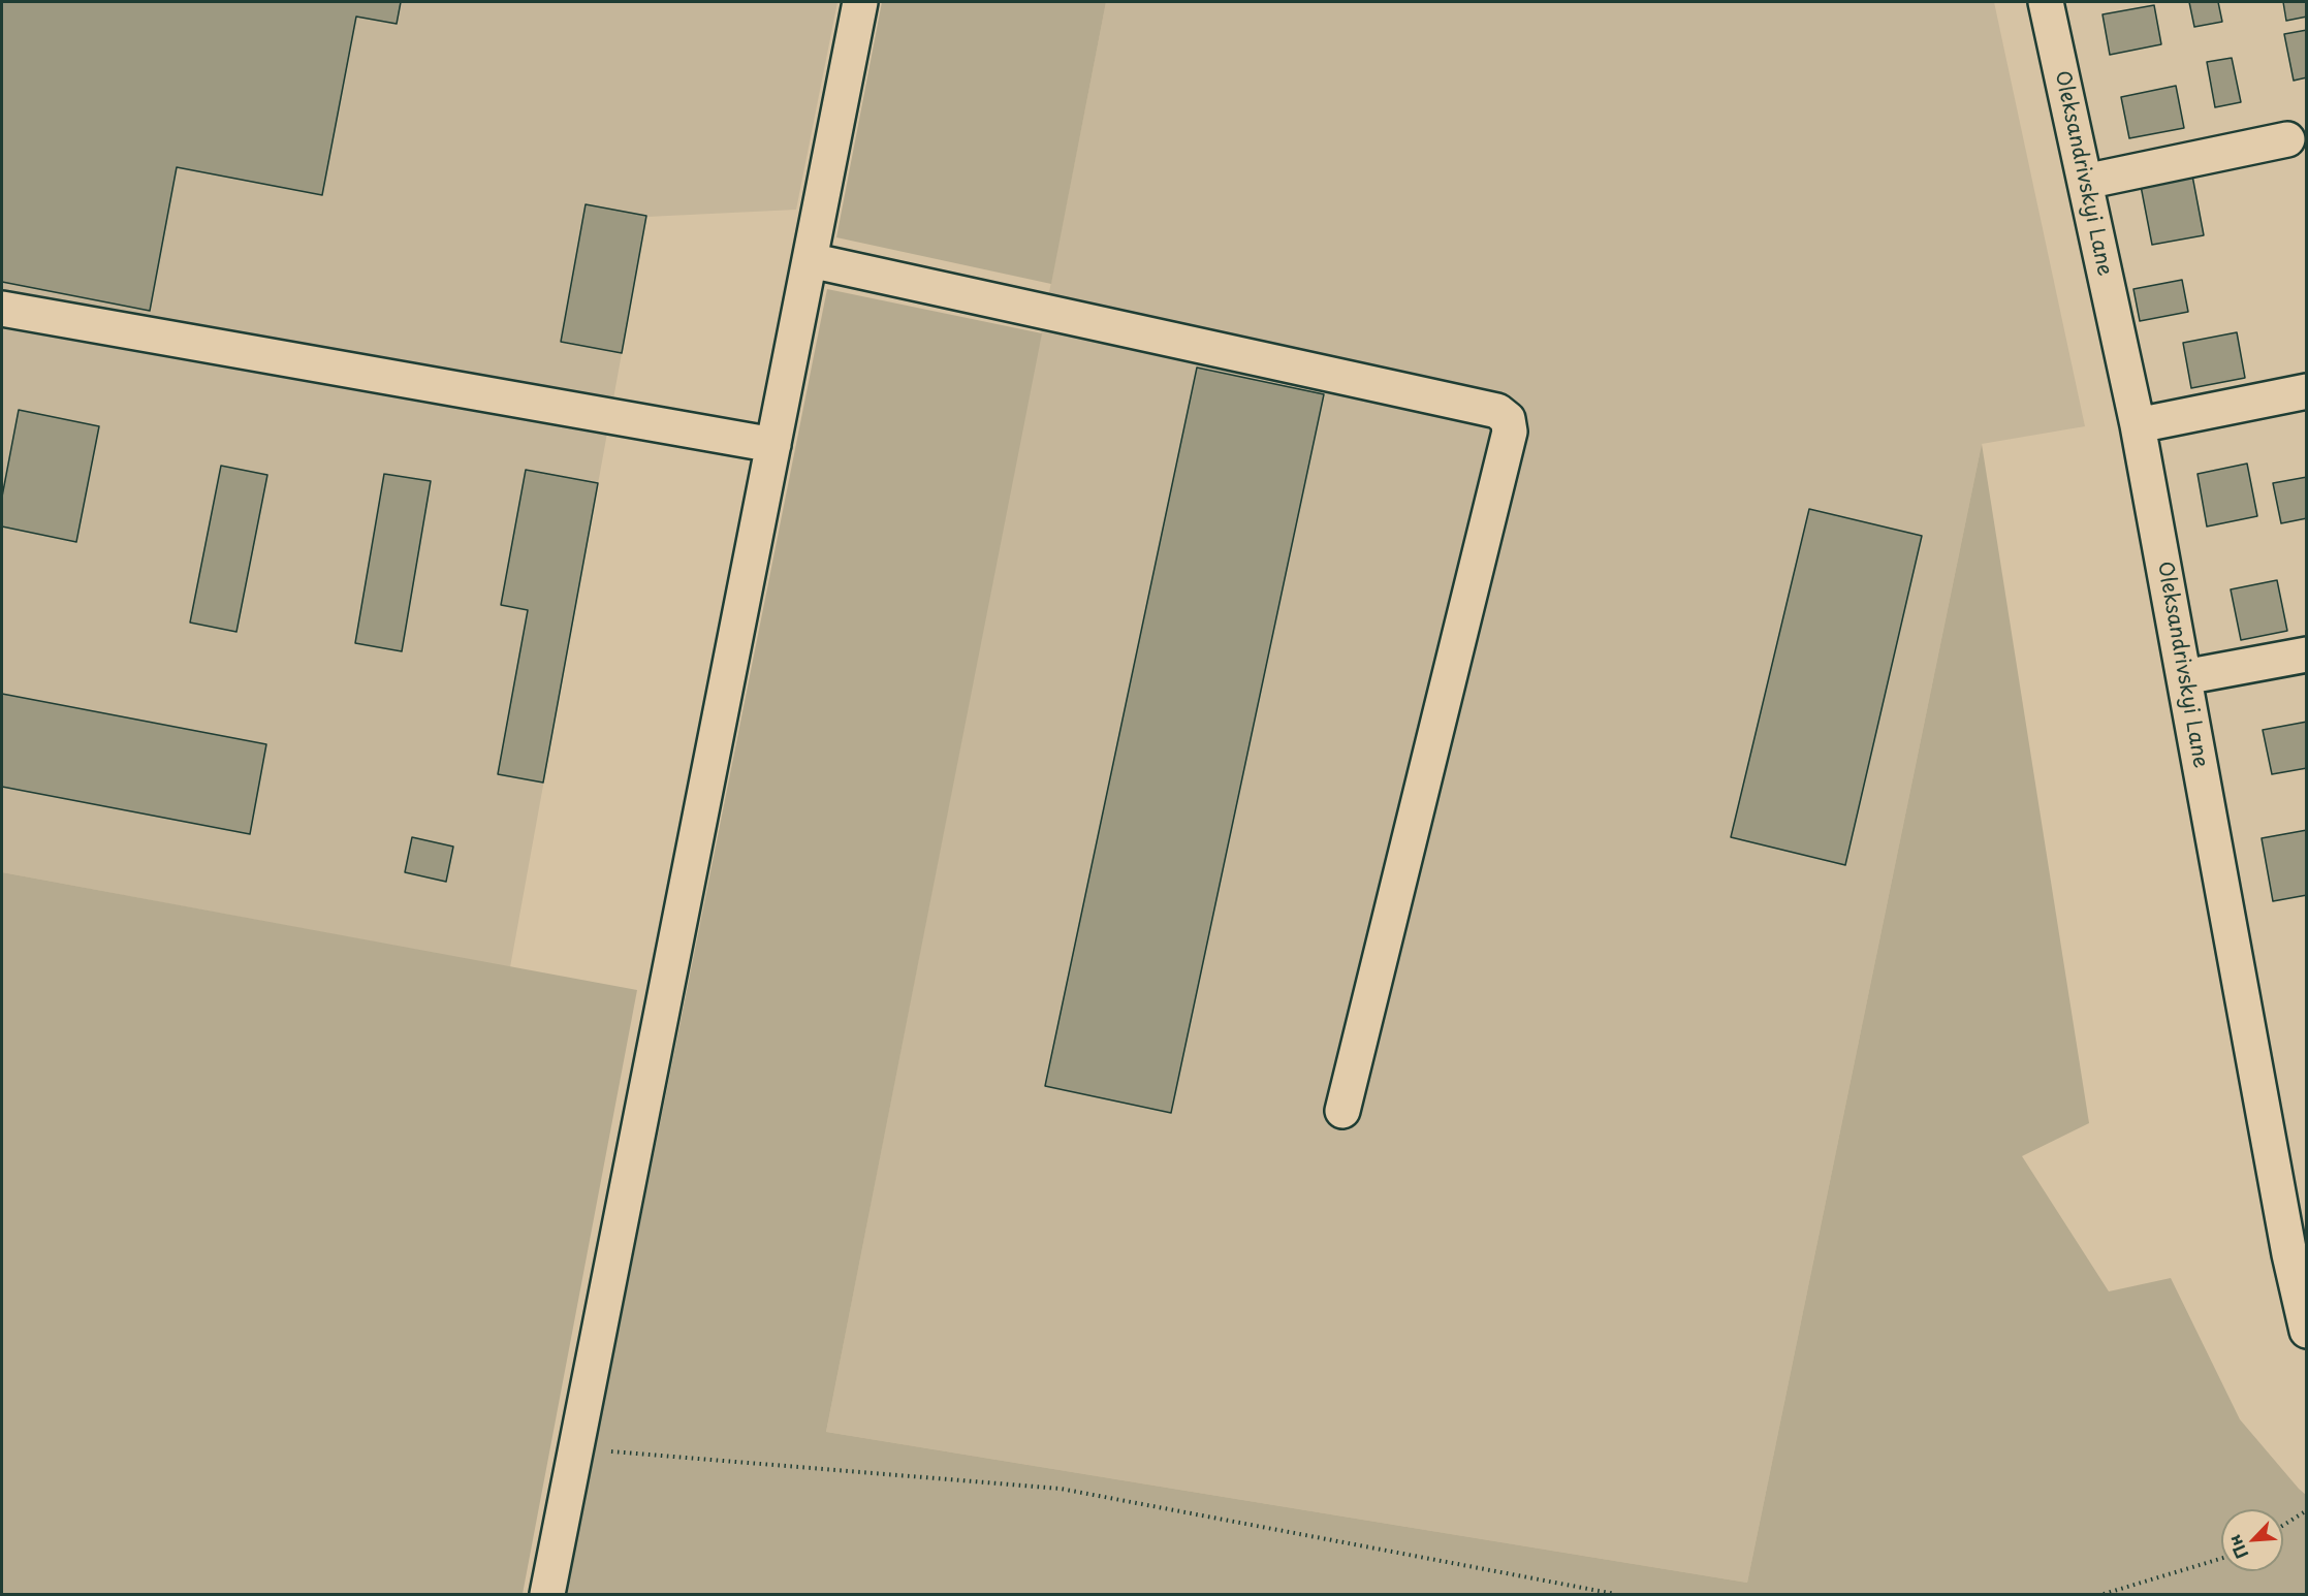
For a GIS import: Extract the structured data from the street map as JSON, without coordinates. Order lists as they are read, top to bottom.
{
  "streets": {
    "street": ["Oleksandrivskyi Lane"]
  },
  "north": "bottom left"
}
